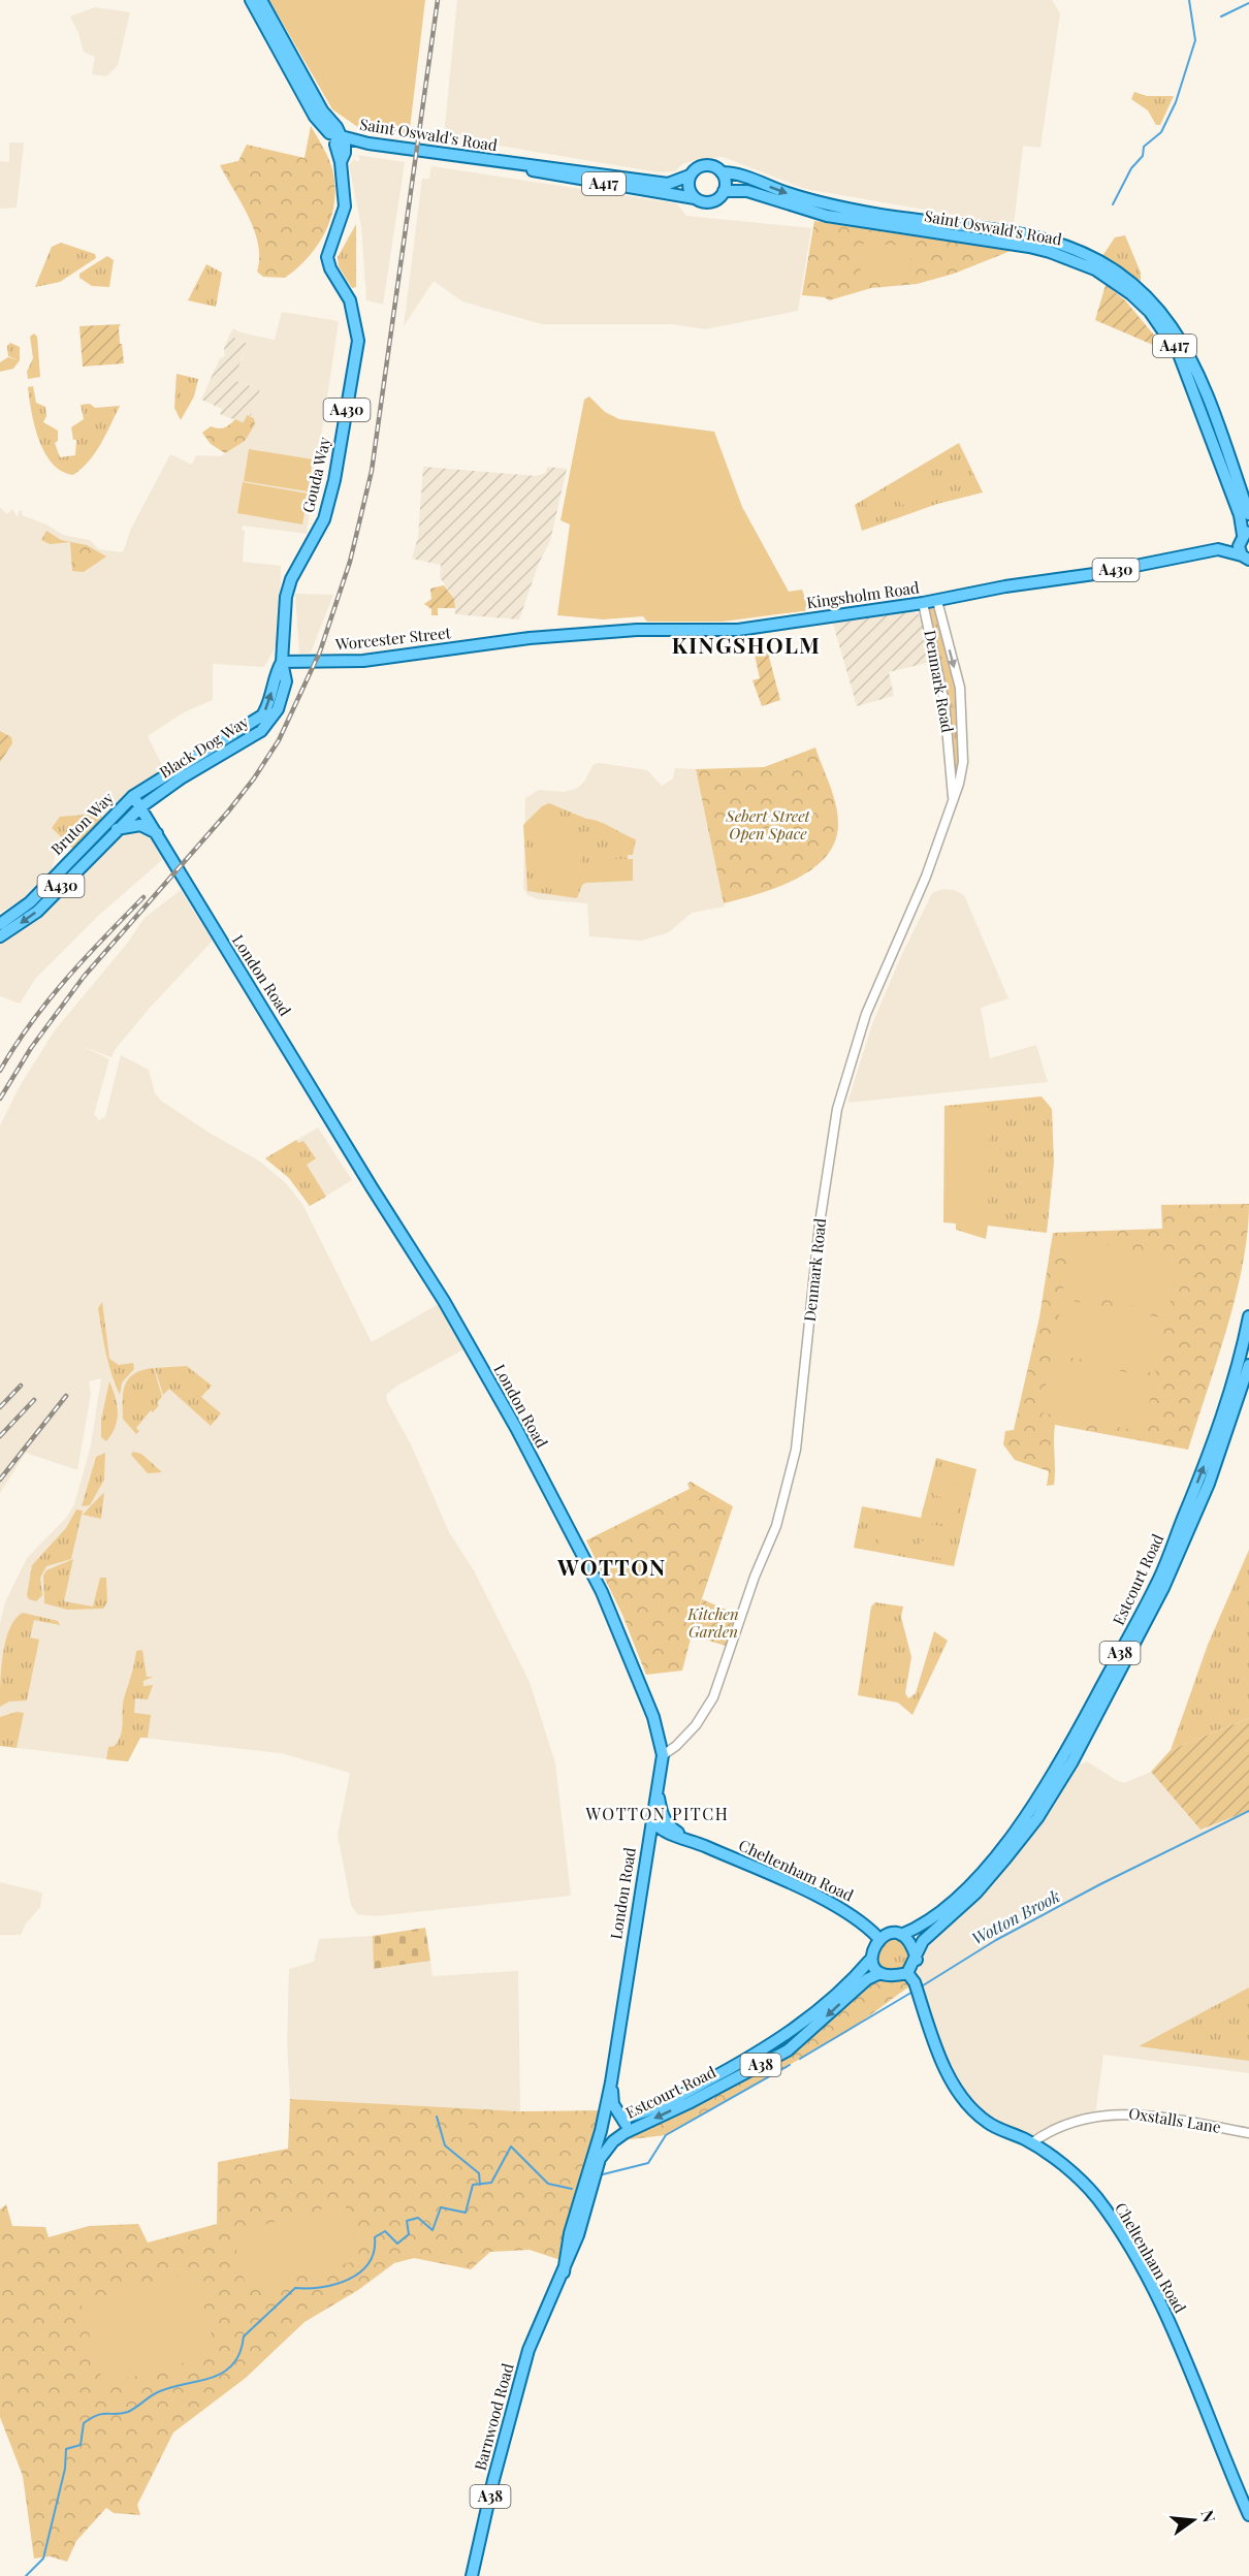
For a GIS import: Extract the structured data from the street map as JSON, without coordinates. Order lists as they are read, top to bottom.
{
  "streets": {
    "main road": [
      "Saint Oswald's Road",
      "A417",
      "A430",
      "Gouda Way",
      "Kingsholm Road",
      "Worcester Street",
      "Black Dog Way",
      "Bruton Way",
      "London Road",
      "Estcourt Road",
      "A38",
      "Cheltenham Road",
      "Barnwood Road"
    ],
    "street": ["Denmark Road", "Oxstalls Lane"]
  },
  "crossings": [
    ["Saint Oswald's Road", "A417"],
    ["Saint Oswald's Road", "Gouda Way"],
    ["Saint Oswald's Road", "Kingsholm Road"],
    ["Gouda Way", "Worcester Street"],
    ["Gouda Way", "Black Dog Way"],
    ["Kingsholm Road", "Worcester Street"],
    ["Kingsholm Road", "Denmark Road"],
    ["Worcester Street", "Black Dog Way"],
    ["Denmark Road", "London Road"],
    ["Black Dog Way", "Bruton Way"],
    ["Black Dog Way", "London Road"],
    ["Bruton Way", "London Road"],
    ["London Road", "Estcourt Road"],
    ["London Road", "A38"],
    ["London Road", "Cheltenham Road"],
    ["London Road", "Barnwood Road"],
    ["Estcourt Road", "A38"],
    ["Estcourt Road", "Cheltenham Road"],
    ["Estcourt Road", "Barnwood Road"],
    ["A38", "Cheltenham Road"],
    ["A38", "Barnwood Road"],
    ["Cheltenham Road", "Oxstalls Lane"]
  ],
  "districts": ["KINGSHOLM", "WOTTON", "WOTTON PITCH"],
  "water": ["Wotton Brook"],
  "parks": ["Sebert Street Open Space", "Kitchen Garden"],
  "north": "right"
}
